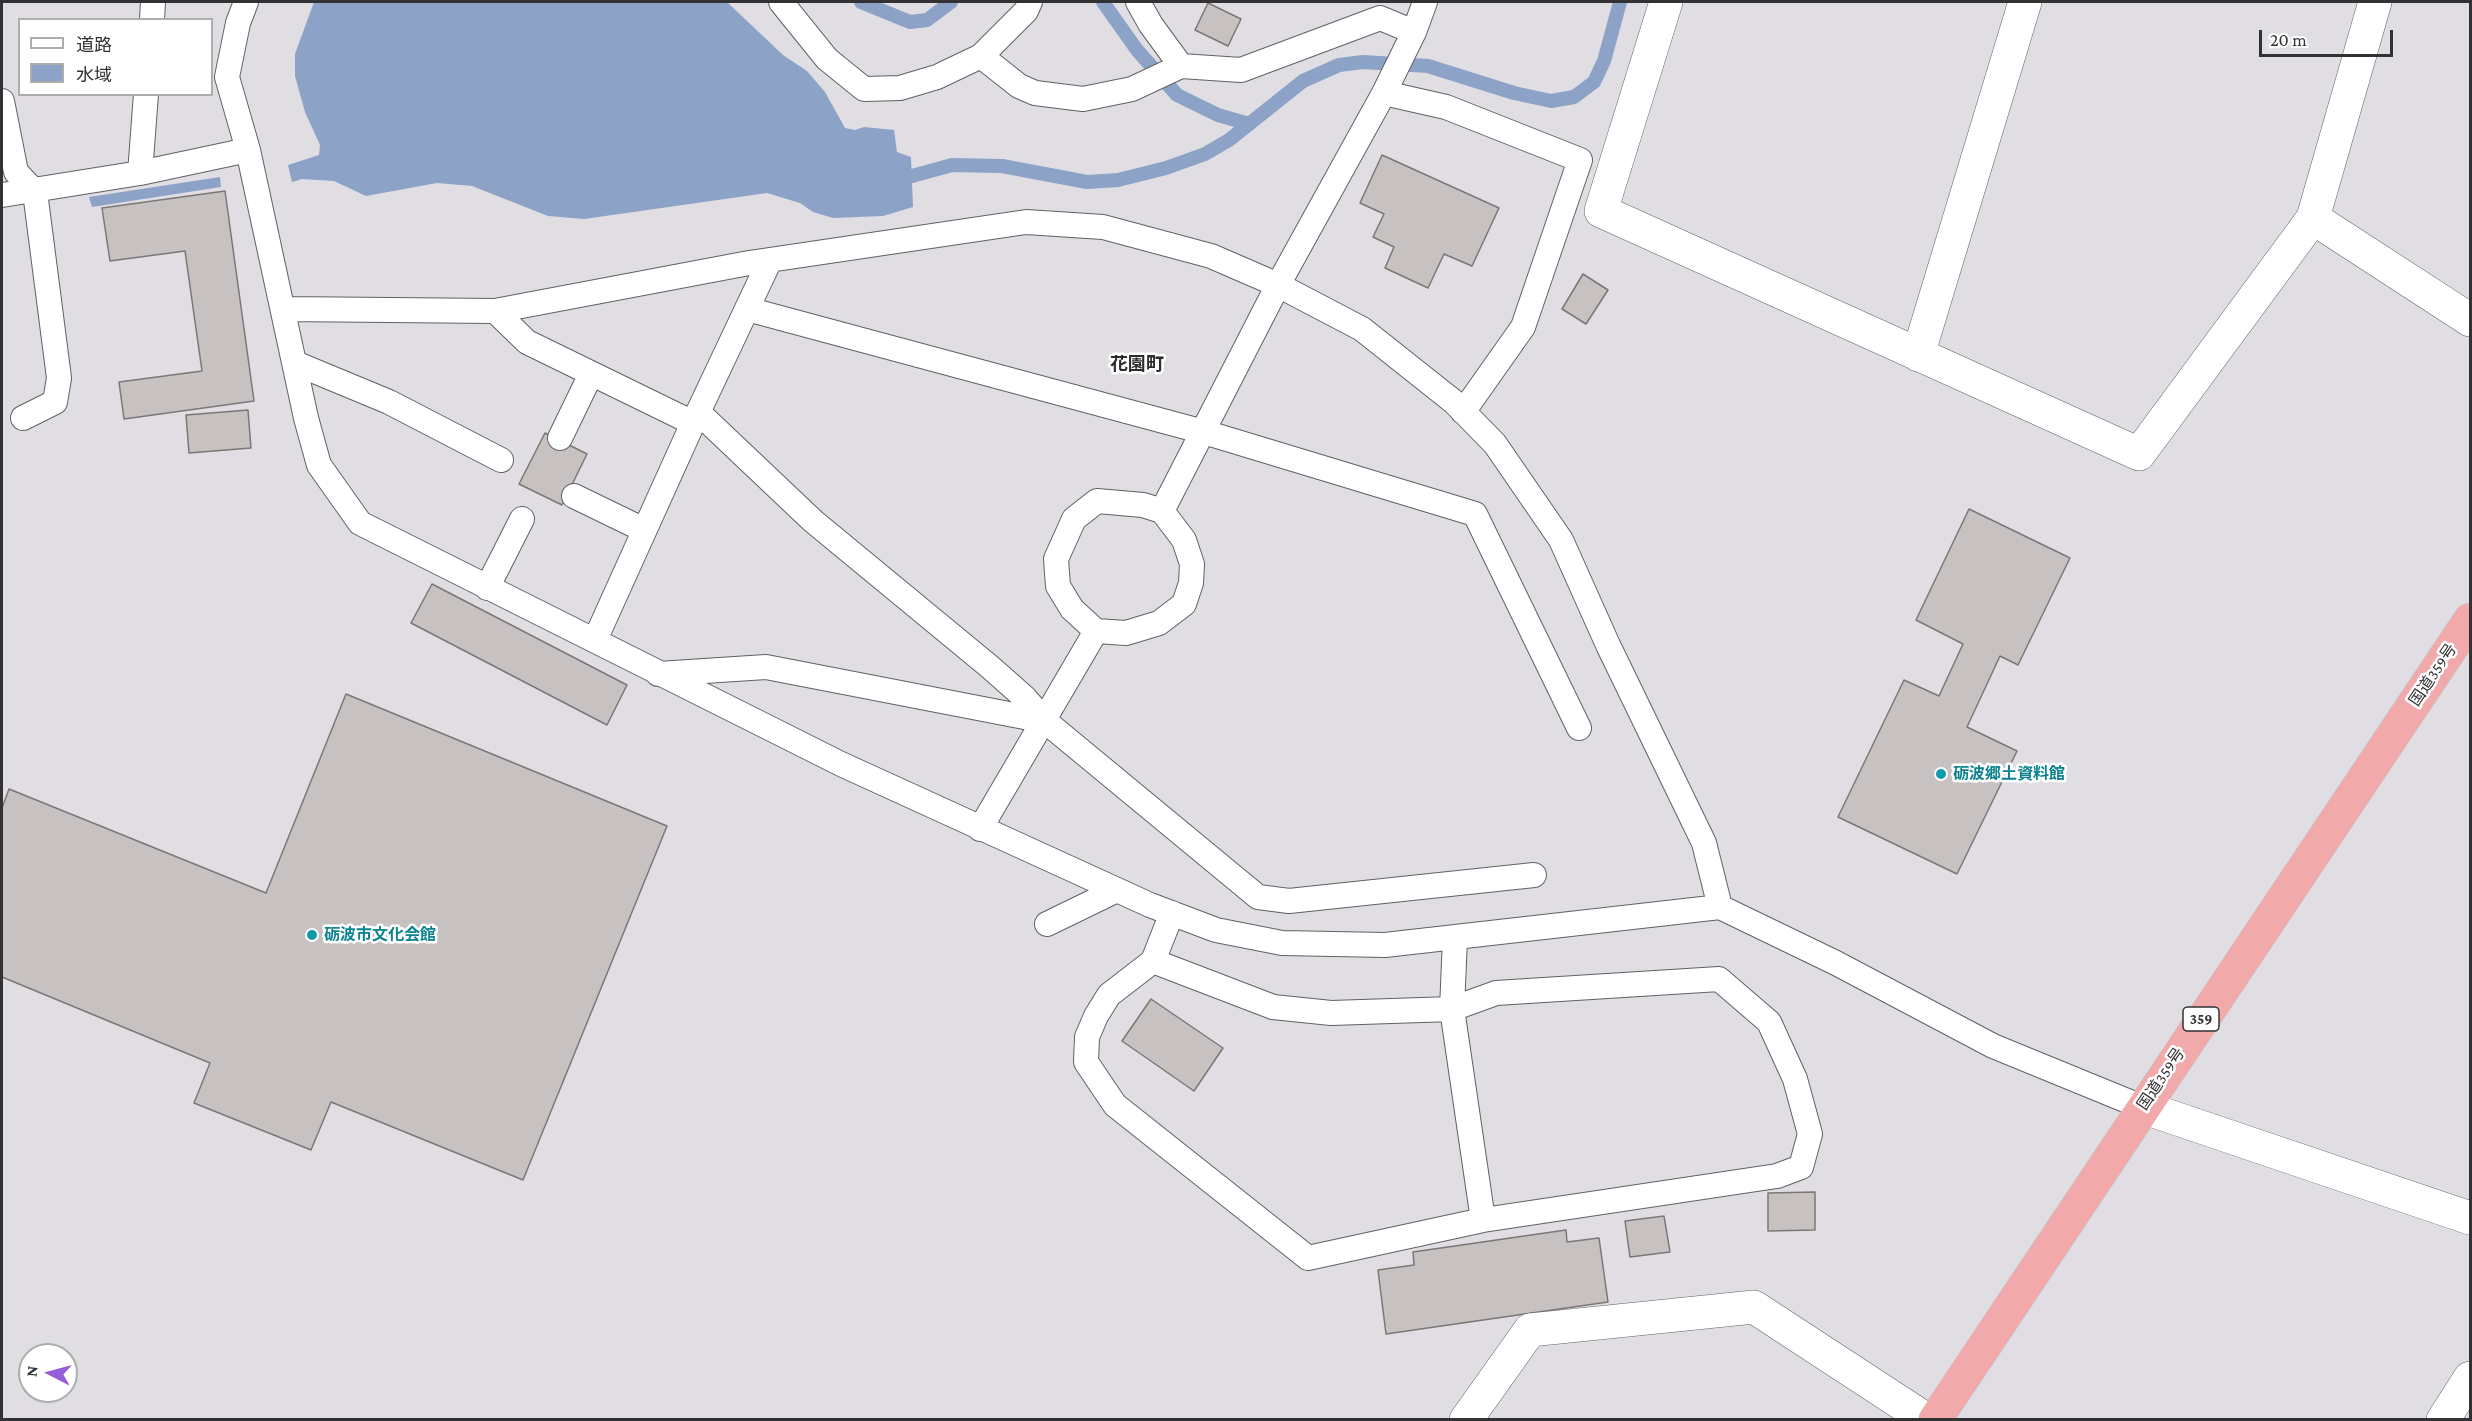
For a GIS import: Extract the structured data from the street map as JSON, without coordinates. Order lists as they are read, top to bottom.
{
  "streets": {
    "highway": ["国道359号", "359"]
  },
  "districts": ["花園町"],
  "places": ["砺波郷土資料館", "砺波市文化会館"],
  "legend": ["道路", "水域"],
  "scale_bar": "20 m",
  "north": "left"
}
